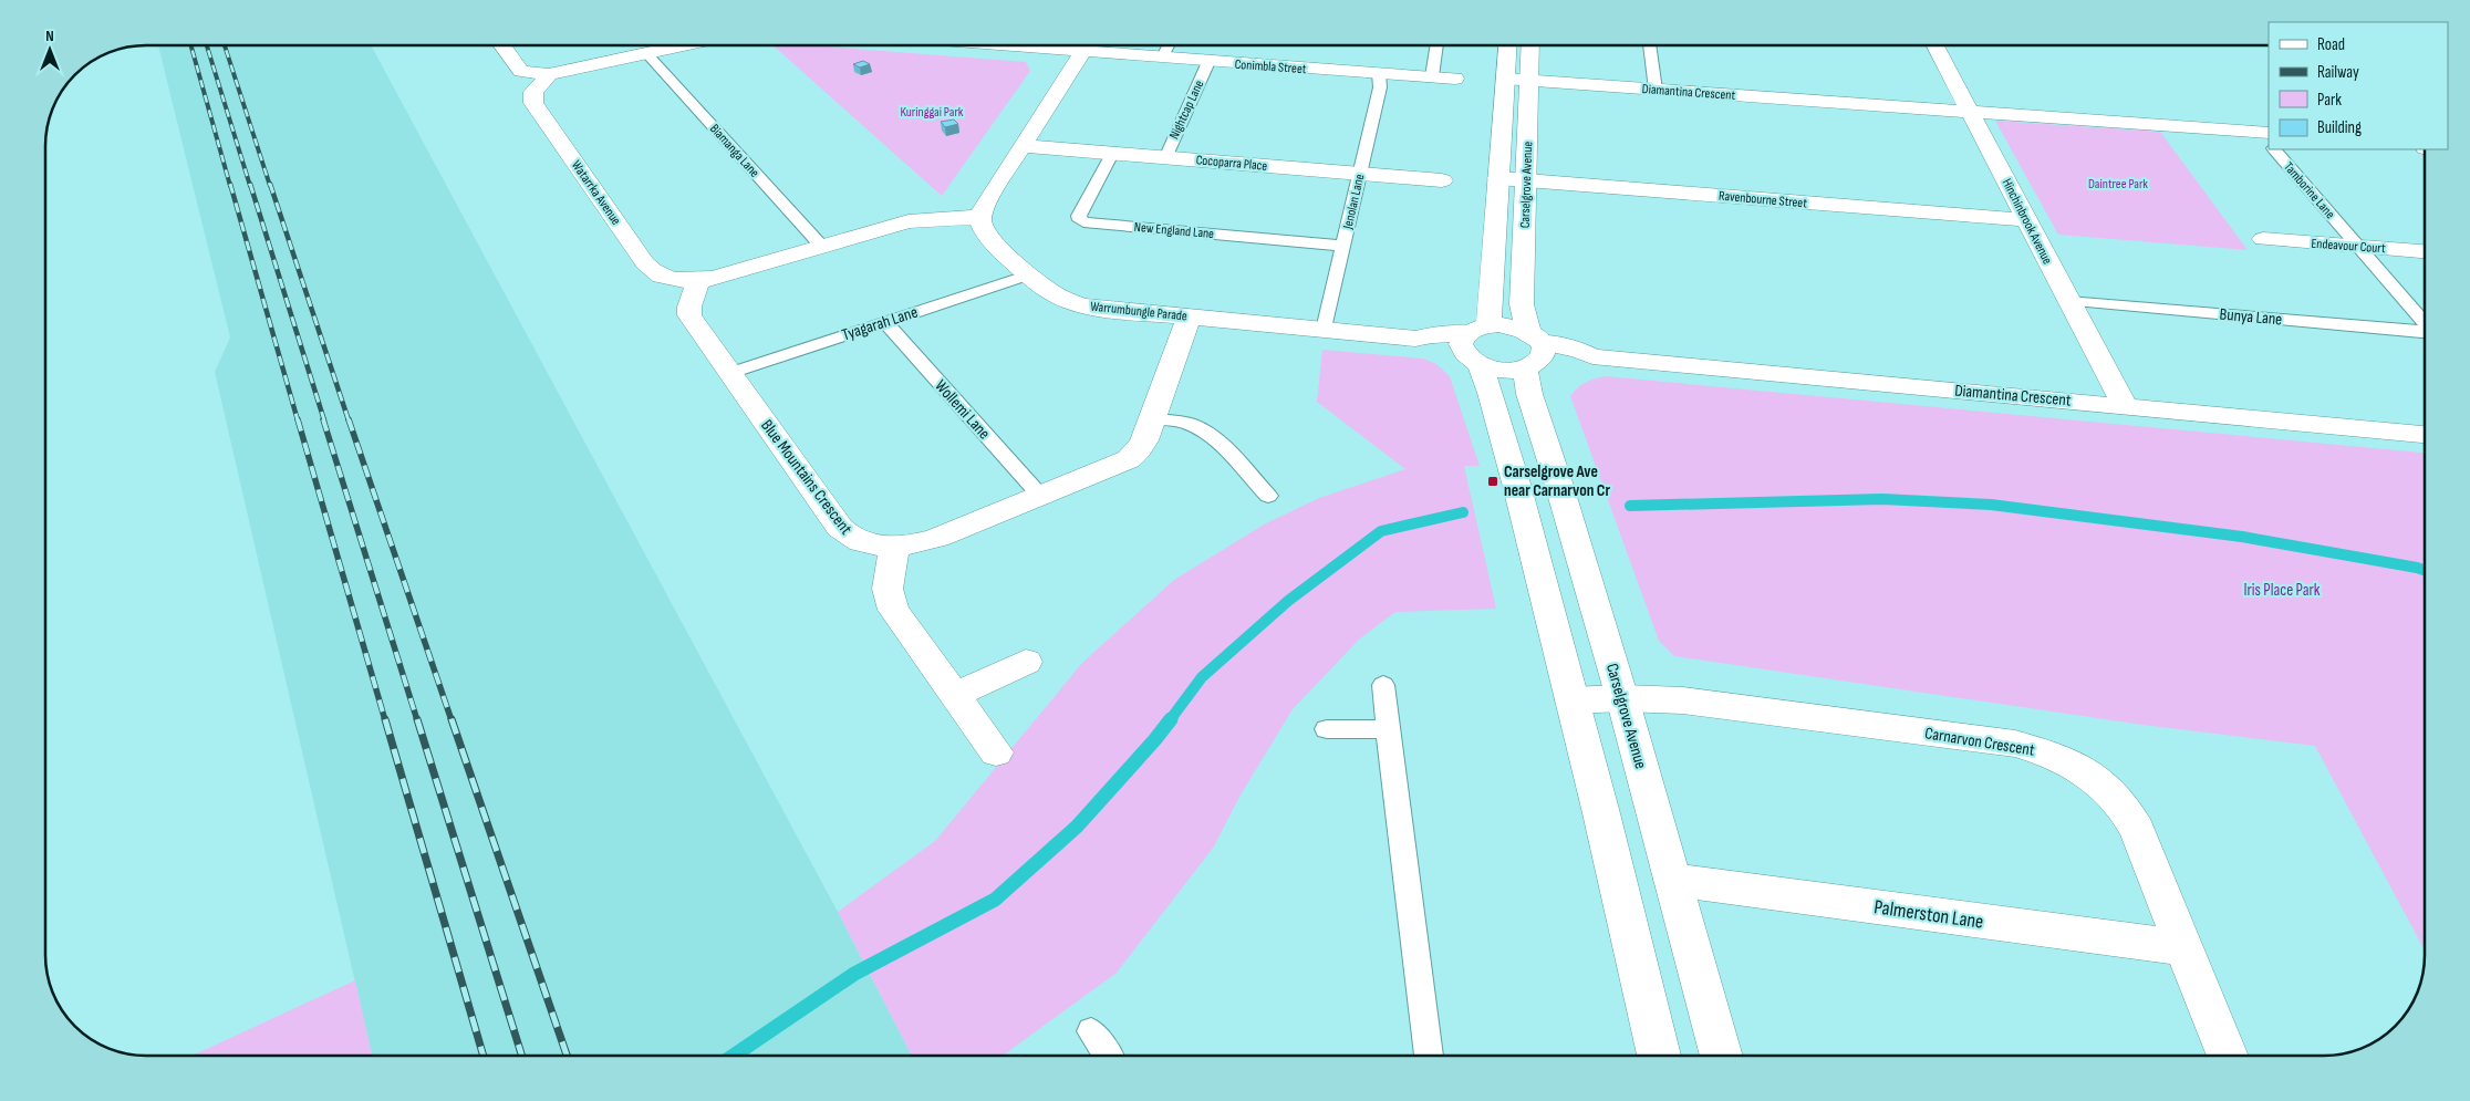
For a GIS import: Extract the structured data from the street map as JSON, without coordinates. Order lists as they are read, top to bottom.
{
  "streets": {
    "street": [
      "Conimbla Street",
      "Diamantina Crescent",
      "Cocoparra Place",
      "Carselgrove Avenue",
      "Watarrka Avenue",
      "Ravenbourne Street",
      "Hinchinbrook Avenue",
      "Endeavour Court",
      "Warrumbungle Parade",
      "Blue Mountains Crescent",
      "Carnarvon Crescent",
      "Palmerston Lane"
    ],
    "lane": [
      "Nightcap Lane",
      "Biamanga Lane",
      "Tamborine Lane",
      "Jenolan Lane",
      "New England Lane",
      "Bunya Lane",
      "Tyagarah Lane",
      "Wollemi Lane"
    ]
  },
  "crossings": [
    ["Conimbla Street", "Nightcap Lane"],
    ["Conimbla Street", "Jenolan Lane"],
    ["Diamantina Crescent", "Carselgrove Avenue"],
    ["Diamantina Crescent", "Hinchinbrook Avenue"],
    ["Nightcap Lane", "Cocoparra Place"],
    ["Cocoparra Place", "Jenolan Lane"],
    ["Cocoparra Place", "New England Lane"],
    ["Carselgrove Avenue", "Ravenbourne Street"],
    ["Carselgrove Avenue", "Warrumbungle Parade"],
    ["Carselgrove Avenue", "Carnarvon Crescent"],
    ["Carselgrove Avenue", "Palmerston Lane"],
    ["Tamborine Lane", "Endeavour Court"],
    ["Watarrka Avenue", "Blue Mountains Crescent"],
    ["Ravenbourne Street", "Hinchinbrook Avenue"],
    ["Jenolan Lane", "New England Lane"],
    ["Jenolan Lane", "Warrumbungle Parade"],
    ["Hinchinbrook Avenue", "Bunya Lane"],
    ["Warrumbungle Parade", "Tyagarah Lane"],
    ["Warrumbungle Parade", "Blue Mountains Crescent"],
    ["Tyagarah Lane", "Wollemi Lane"],
    ["Tyagarah Lane", "Blue Mountains Crescent"],
    ["Wollemi Lane", "Blue Mountains Crescent"],
    ["Carnarvon Crescent", "Palmerston Lane"]
  ],
  "parks": ["Kuringgai Park", "Daintree Park", "Iris Place Park"],
  "places": {
    "transit": ["Carselgrove Ave near Carnarvon Cr"]
  },
  "legend": [
    "Road",
    "Railway",
    "Park",
    "Building"
  ],
  "north": "top"
}
